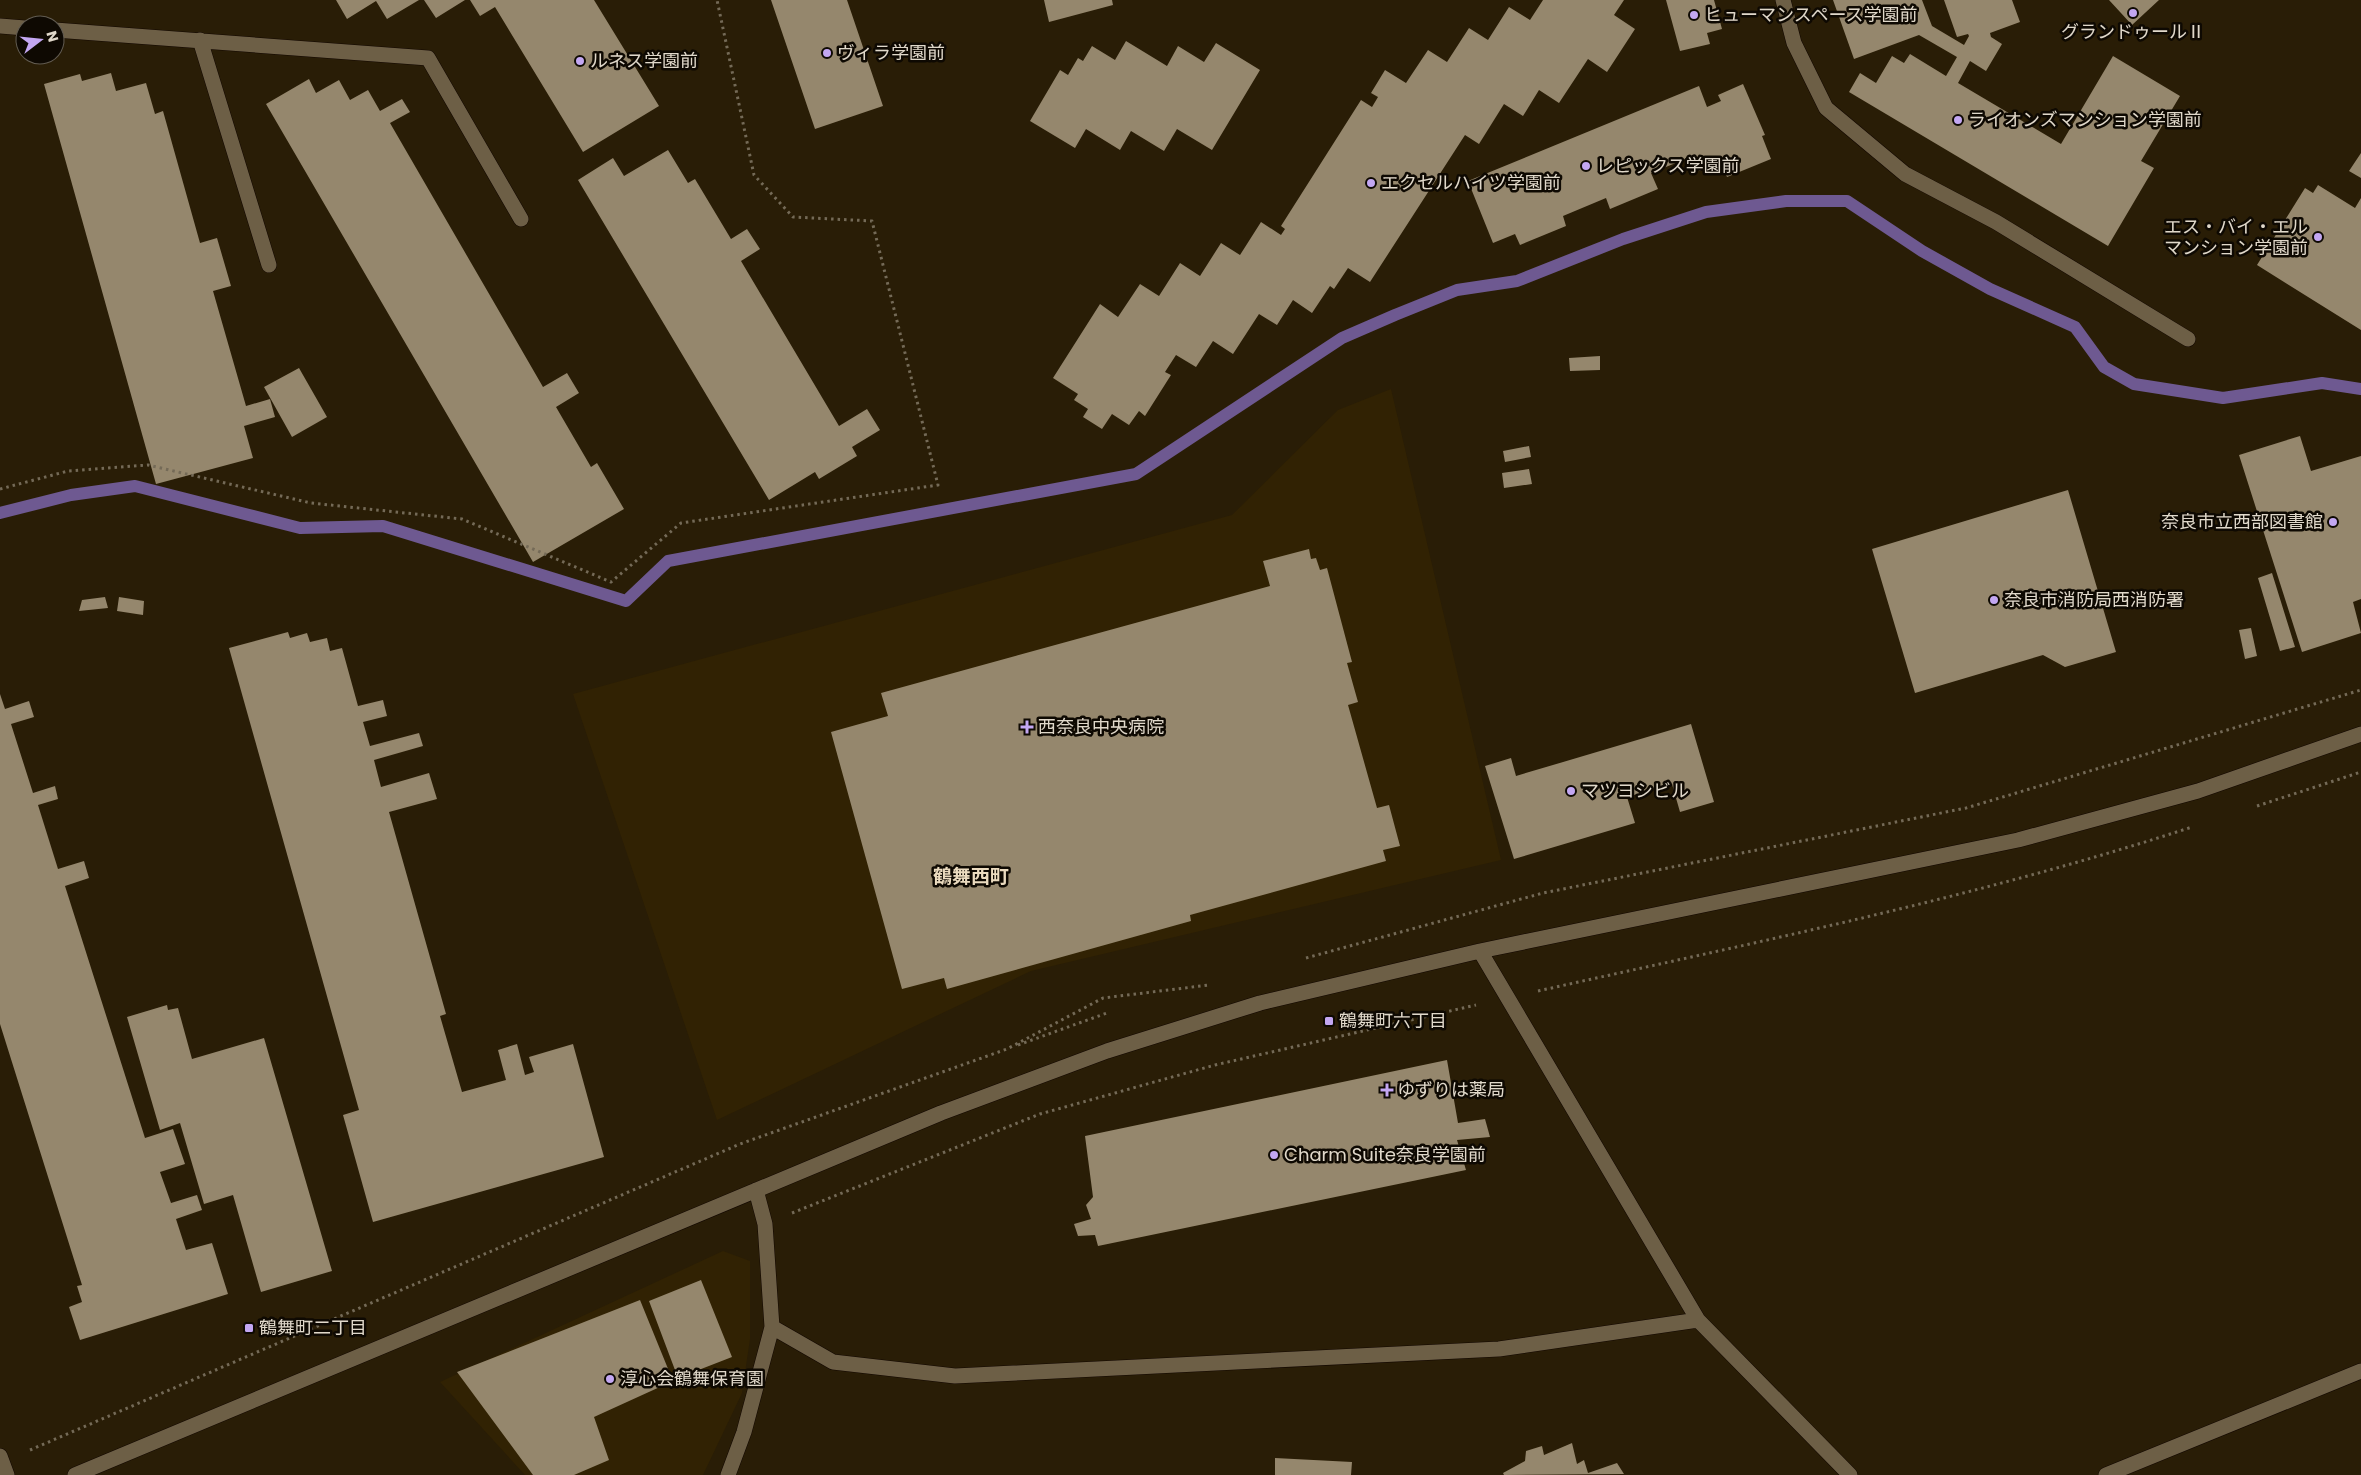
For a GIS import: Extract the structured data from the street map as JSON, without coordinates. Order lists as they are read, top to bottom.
{
  "districts": ["鶴舞西町"],
  "places": {
    "other": [
      "グランドゥールⅡ",
      "ヒューマンスペース学園前",
      "ヴィラ学園前",
      "ルネス学園前",
      "ライオンズマンション学園前",
      "レピックス学園前",
      "エクセルハイツ学園前",
      "エス・バイ・エル マンション学園前",
      "奈良市立西部図書館",
      "奈良市消防局西消防署",
      "マツヨシビル",
      "Charm Suite奈良学園前",
      "淳心会鶴舞保育園"
    ],
    "health": ["西奈良中央病院", "ゆずりは薬局"],
    "transit": ["鶴舞町六丁目", "鶴舞町二丁目"]
  },
  "north": "right"
}
